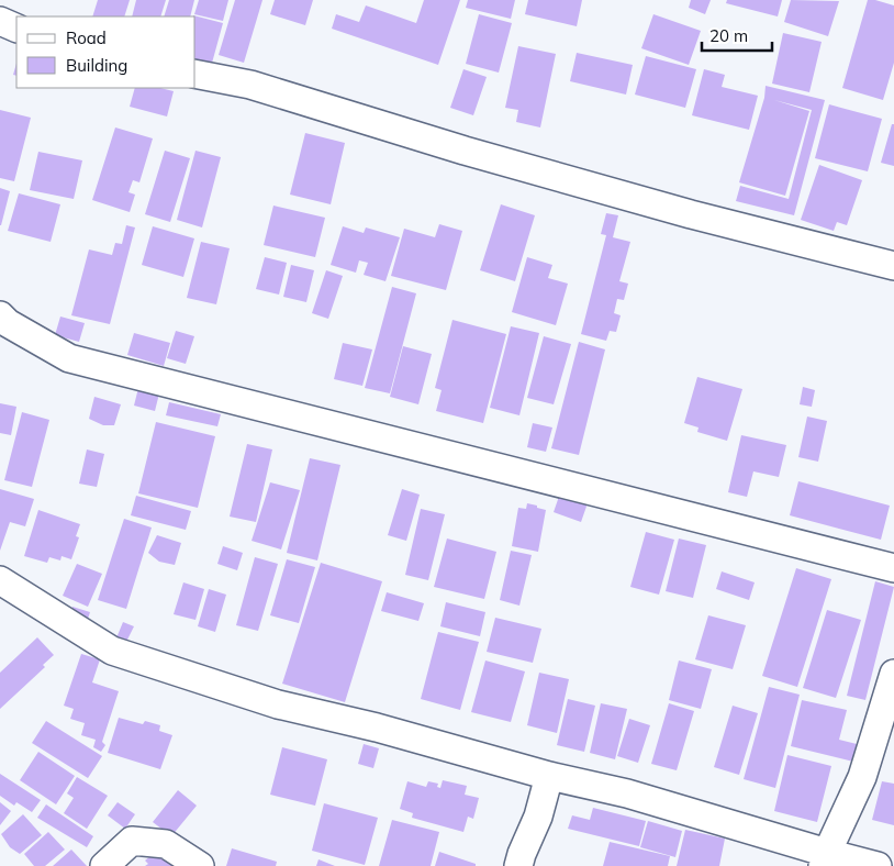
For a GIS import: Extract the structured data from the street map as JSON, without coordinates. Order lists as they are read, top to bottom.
{
  "legend": ["Road", "Building"],
  "scale_bar": "20 m"
}
